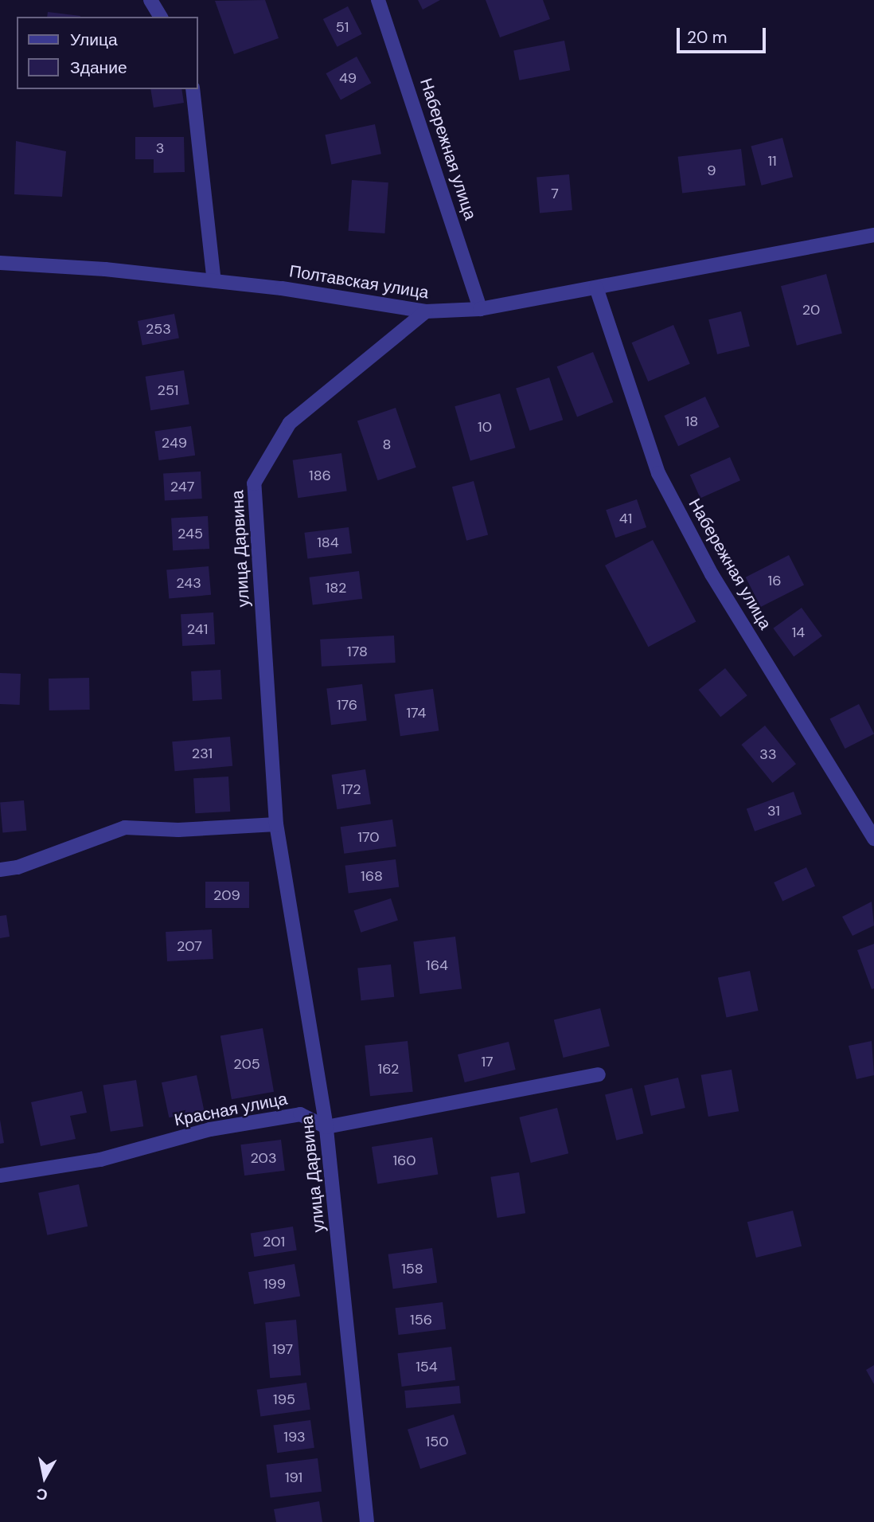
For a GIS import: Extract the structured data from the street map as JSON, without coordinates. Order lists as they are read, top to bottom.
{
  "streets": {
    "street": [
      "Набережная улица",
      "Полтавская улица",
      "улица Дарвина",
      "Красная улица"
    ]
  },
  "crossings": [
    ["Набережная улица", "Полтавская улица"],
    ["Полтавская улица", "улица Дарвина"],
    ["улица Дарвина", "Красная улица"]
  ],
  "house_numbers": [
    "51",
    "49",
    "3",
    "11",
    "9",
    "7",
    "20",
    "253",
    "251",
    "18",
    "10",
    "249",
    "8",
    "186",
    "247",
    "41",
    "245",
    "184",
    "16",
    "243",
    "182",
    "241",
    "14",
    "178",
    "176",
    "174",
    "231",
    "33",
    "172",
    "31",
    "170",
    "168",
    "209",
    "207",
    "164",
    "17",
    "205",
    "162",
    "203",
    "160",
    "201",
    "158",
    "199",
    "156",
    "197",
    "154",
    "195",
    "193",
    "150",
    "191"
  ],
  "legend": ["Улица", "Здание"],
  "scale_bar": "20 m",
  "north": "bottom"
}
